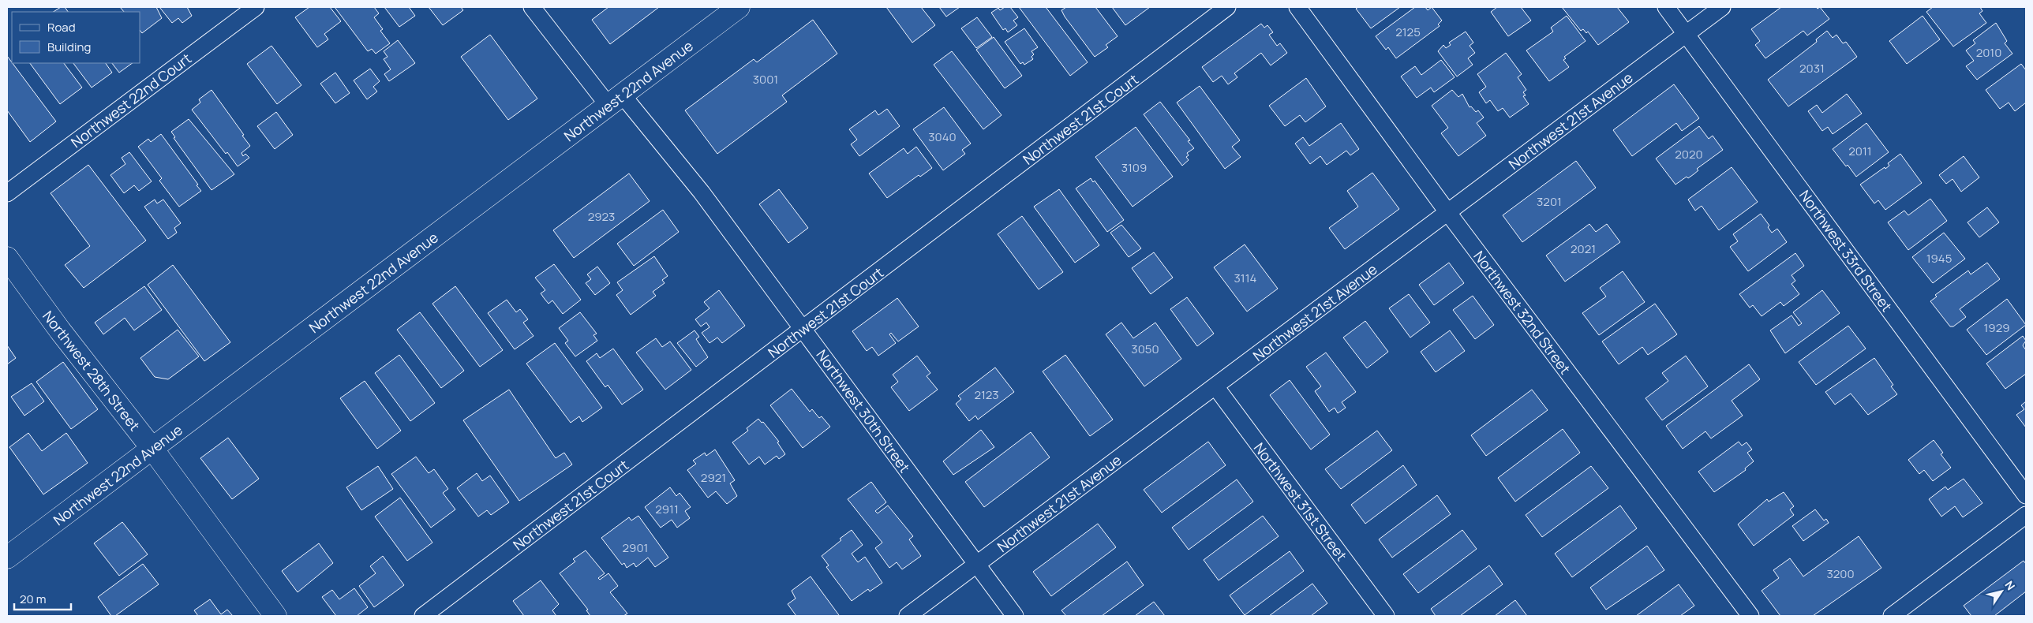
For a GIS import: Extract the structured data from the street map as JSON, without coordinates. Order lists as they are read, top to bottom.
{
  "streets": {
    "main road": ["Northwest 22nd Avenue", "Northwest 28th Street"],
    "street": [
      "Northwest 22nd Court",
      "Northwest 21st Court",
      "Northwest 21st Avenue",
      "Northwest 33rd Street",
      "Northwest 32nd Street",
      "Northwest 30th Street",
      "Northwest 31st Street"
    ]
  },
  "crossings": [
    ["Northwest 22nd Avenue", "Northwest 28th Street"],
    ["Northwest 22nd Avenue", "Northwest 30th Street"],
    ["Northwest 21st Court", "Northwest 30th Street"],
    ["Northwest 21st Avenue", "Northwest 33rd Street"],
    ["Northwest 21st Avenue", "Northwest 32nd Street"],
    ["Northwest 21st Avenue", "Northwest 30th Street"],
    ["Northwest 21st Avenue", "Northwest 31st Street"]
  ],
  "house_numbers": [
    "2125",
    "2010",
    "2031",
    "3001",
    "3040",
    "2011",
    "2020",
    "3109",
    "3201",
    "2923",
    "2021",
    "1945",
    "3114",
    "1929",
    "3050",
    "2123",
    "2921",
    "2911",
    "2901",
    "3200"
  ],
  "legend": ["Road", "Building"],
  "scale_bar": "20 m",
  "north": "top right"
}
